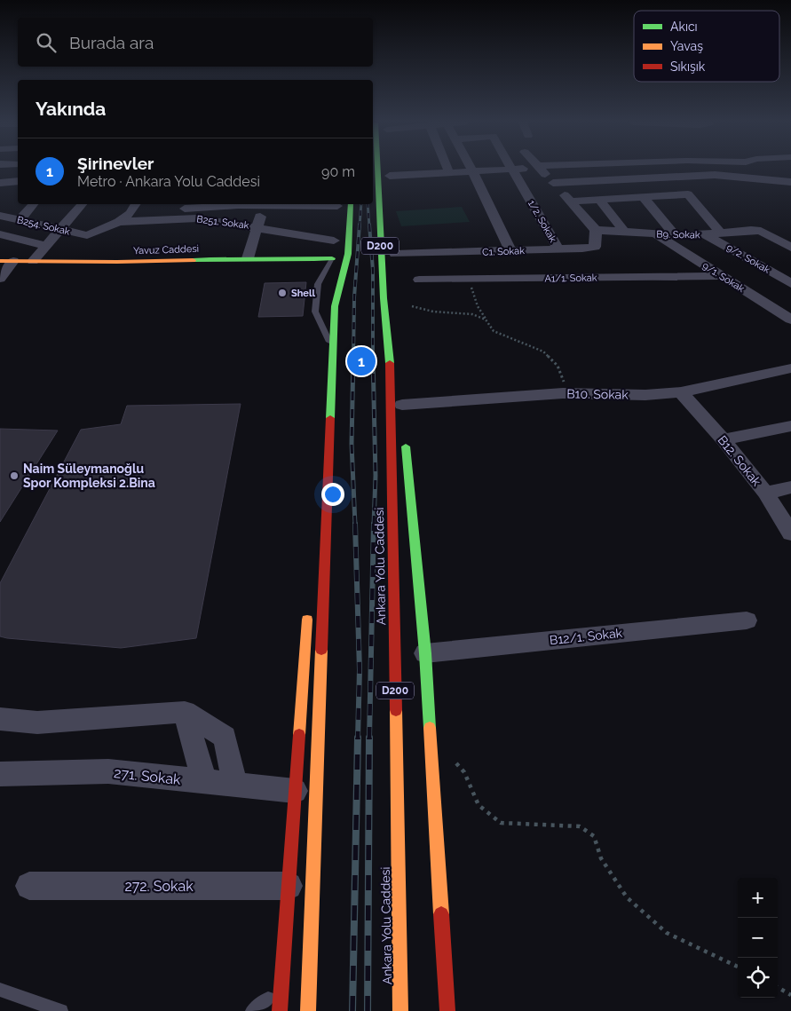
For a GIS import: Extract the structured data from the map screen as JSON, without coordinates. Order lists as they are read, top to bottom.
{
  "streets": {
    "main road": ["D200", "Yavuz Caddesi", "Ankara Yolu Caddesi"],
    "street": [
      "1/2. Sokak",
      "B251. Sokak",
      "B254. Sokak",
      "B9. Sokak",
      "C1. Sokak",
      "9/2. Sokak",
      "9/1. Sokak",
      "A1/1. Sokak",
      "B10. Sokak",
      "B12. Sokak",
      "B12/1. Sokak",
      "271. Sokak",
      "272. Sokak"
    ]
  },
  "crossings": [
    ["1/2. Sokak", "C1. Sokak"],
    ["B251. Sokak", "B254. Sokak"],
    ["B9. Sokak", "C1. Sokak"],
    ["B9. Sokak", "9/2. Sokak"],
    ["B9. Sokak", "9/1. Sokak"],
    ["9/1. Sokak", "A1/1. Sokak"],
    ["B10. Sokak", "B12. Sokak"]
  ],
  "places": ["Shell", "Naim Süleymanoğlu Spor Kompleksi 2.Bina"],
  "legend": ["Akıcı", "Yavaş", "Sıkışık"],
  "page": {
    "search": "Burada ara",
    "heading": "Yakında",
    "list": [
      {
        "mark": "1",
        "name": "Şirinevler",
        "note": "Metro · Ankara Yolu Caddesi",
        "value": "90 m"
      }
    ],
    "pins": "1",
    "map_buttons": ["+", "−"]
  }
}
